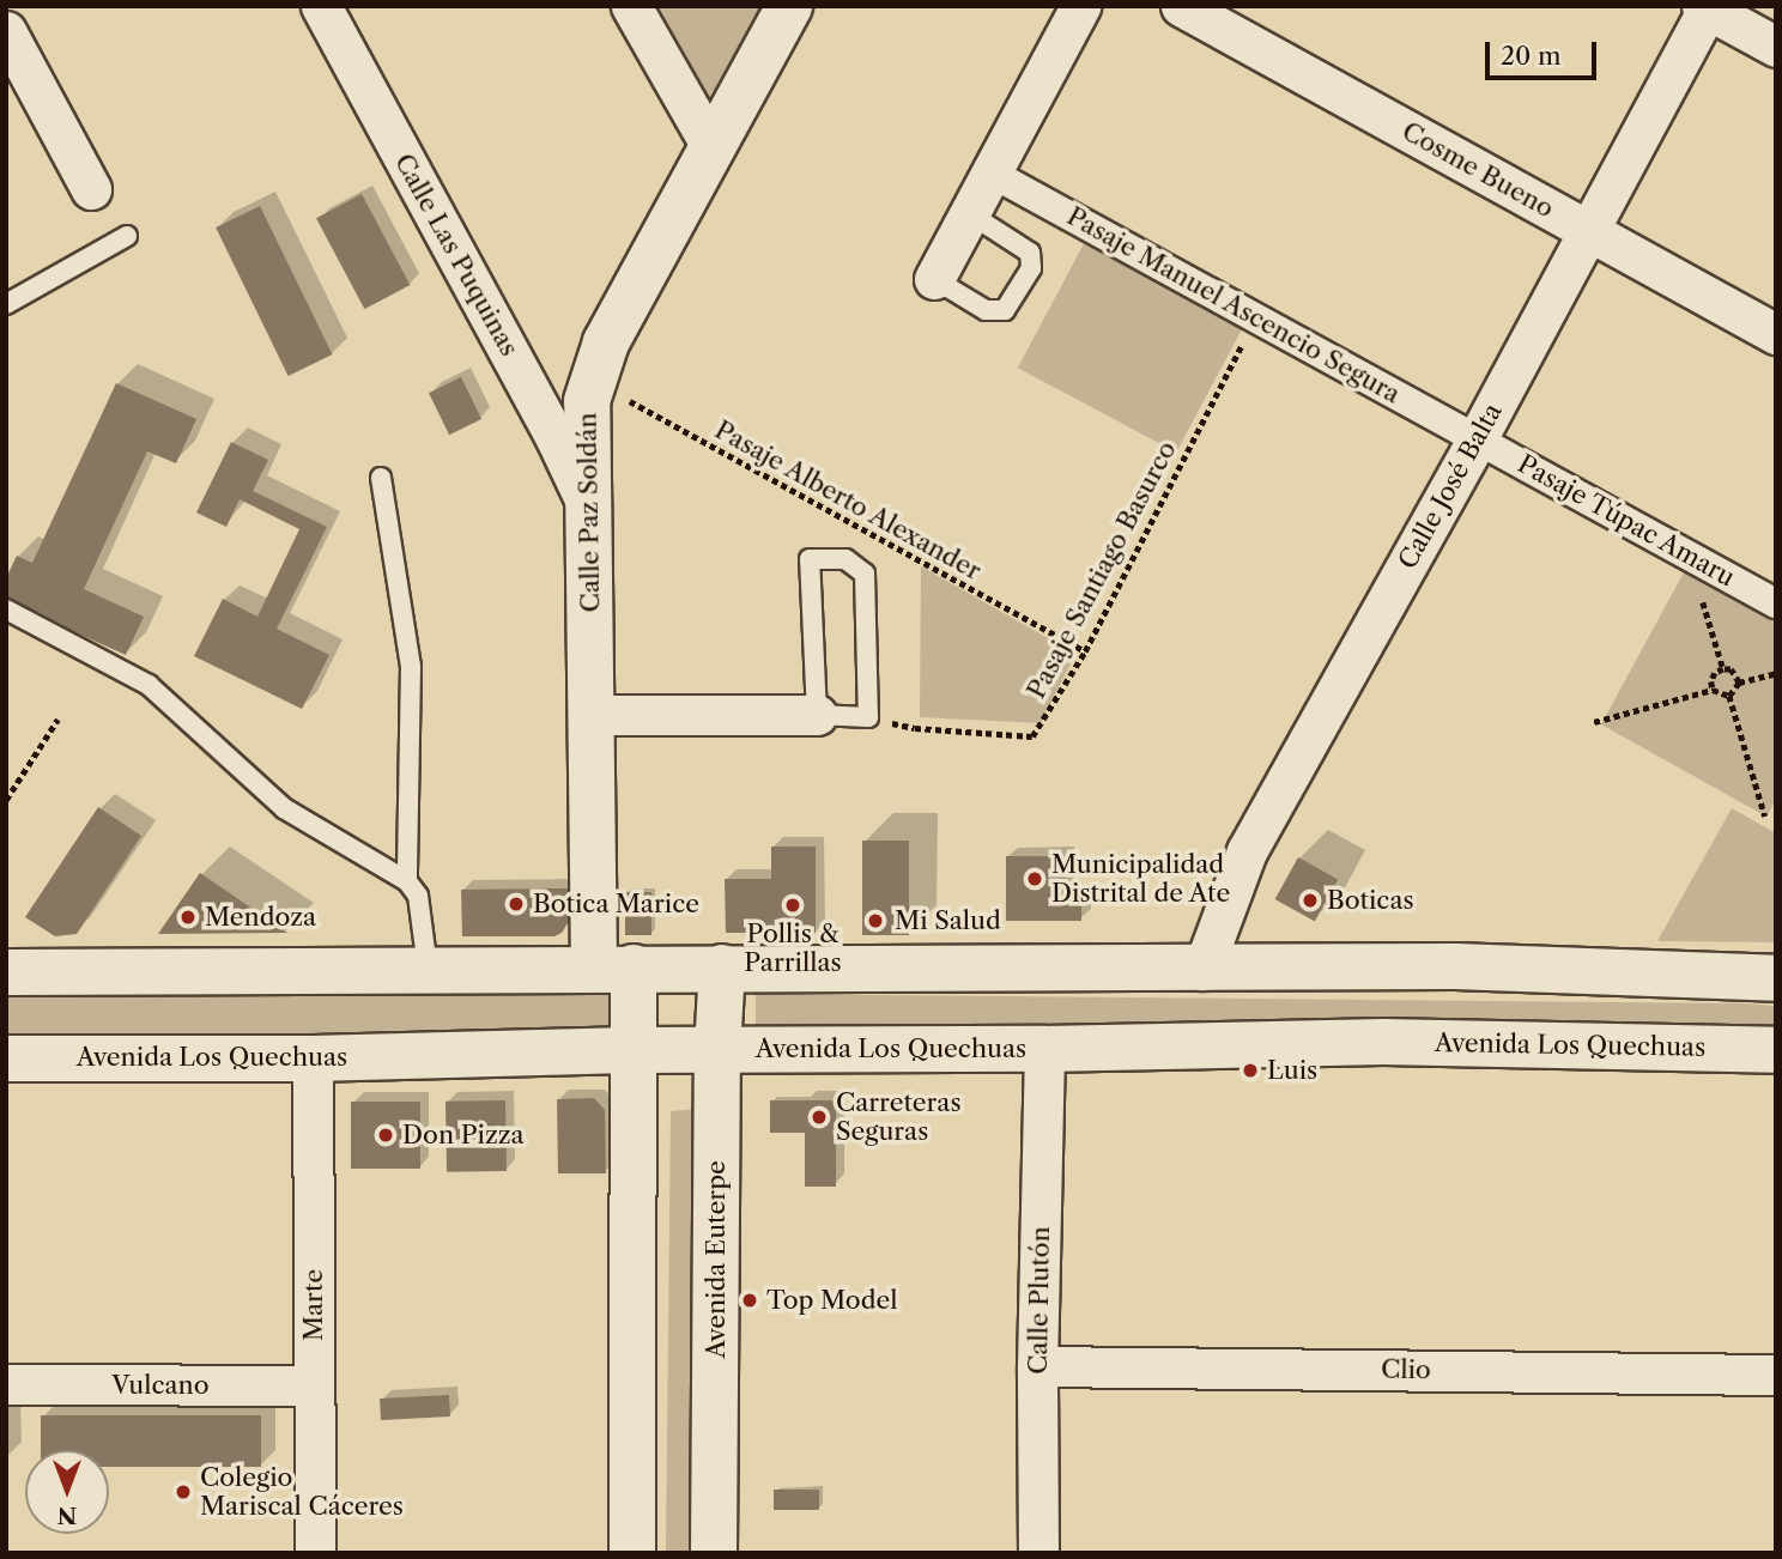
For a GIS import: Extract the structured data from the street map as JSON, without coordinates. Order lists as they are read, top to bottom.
{
  "streets": {
    "main road": ["Calle Paz Soldán", "Avenida Los Quechuas", "Avenida Euterpe"],
    "street": [
      "Cosme Bueno",
      "Calle Las Puquinas",
      "Pasaje Manuel Ascencio Segura",
      "Calle José Balta",
      "Pasaje Túpac Amaru",
      "Calle Plutón",
      "Marte",
      "Clio",
      "Vulcano"
    ],
    "path": ["Pasaje Alberto Alexander", "Pasaje Santiago Basurco"]
  },
  "crossings": [
    ["Cosme Bueno", "Calle José Balta"],
    ["Calle Las Puquinas", "Calle Paz Soldán"],
    ["Pasaje Manuel Ascencio Segura", "Calle José Balta"],
    ["Pasaje Manuel Ascencio Segura", "Pasaje Túpac Amaru"],
    ["Pasaje Manuel Ascencio Segura", "Pasaje Santiago Basurco"],
    ["Calle José Balta", "Pasaje Túpac Amaru"],
    ["Pasaje Alberto Alexander", "Calle Paz Soldán"],
    ["Pasaje Alberto Alexander", "Pasaje Santiago Basurco"],
    ["Avenida Los Quechuas", "Avenida Euterpe"],
    ["Avenida Los Quechuas", "Calle Plutón"],
    ["Avenida Los Quechuas", "Marte"],
    ["Calle Plutón", "Clio"],
    ["Marte", "Vulcano"]
  ],
  "places": [
    "Municipalidad Distrital de Ate",
    "Boticas",
    "Botica Marice",
    "Pollis & Parrillas",
    "Mendoza",
    "Mi Salud",
    "Luis",
    "Carreteras Seguras",
    "Don Pizza",
    "Top Model",
    "Colegio Mariscal Cáceres"
  ],
  "scale_bar": "20 m",
  "north": "bottom"
}
